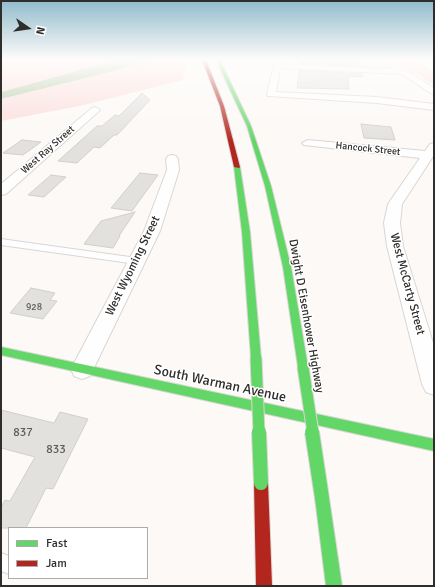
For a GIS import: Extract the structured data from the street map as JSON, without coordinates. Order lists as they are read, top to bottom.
{
  "streets": {
    "main road": ["Dwight D Eisenhower Highway", "South Warman Avenue"],
    "street": [
      "Hancock Street",
      "West Ray Street",
      "West Wyoming Street",
      "West McCarty Street"
    ]
  },
  "crossings": [
    ["Hancock Street", "West McCarty Street"],
    ["West Wyoming Street", "South Warman Avenue"]
  ],
  "house_numbers": ["928", "837", "833"],
  "legend": ["Fast", "Jam"],
  "north": "right"
}
